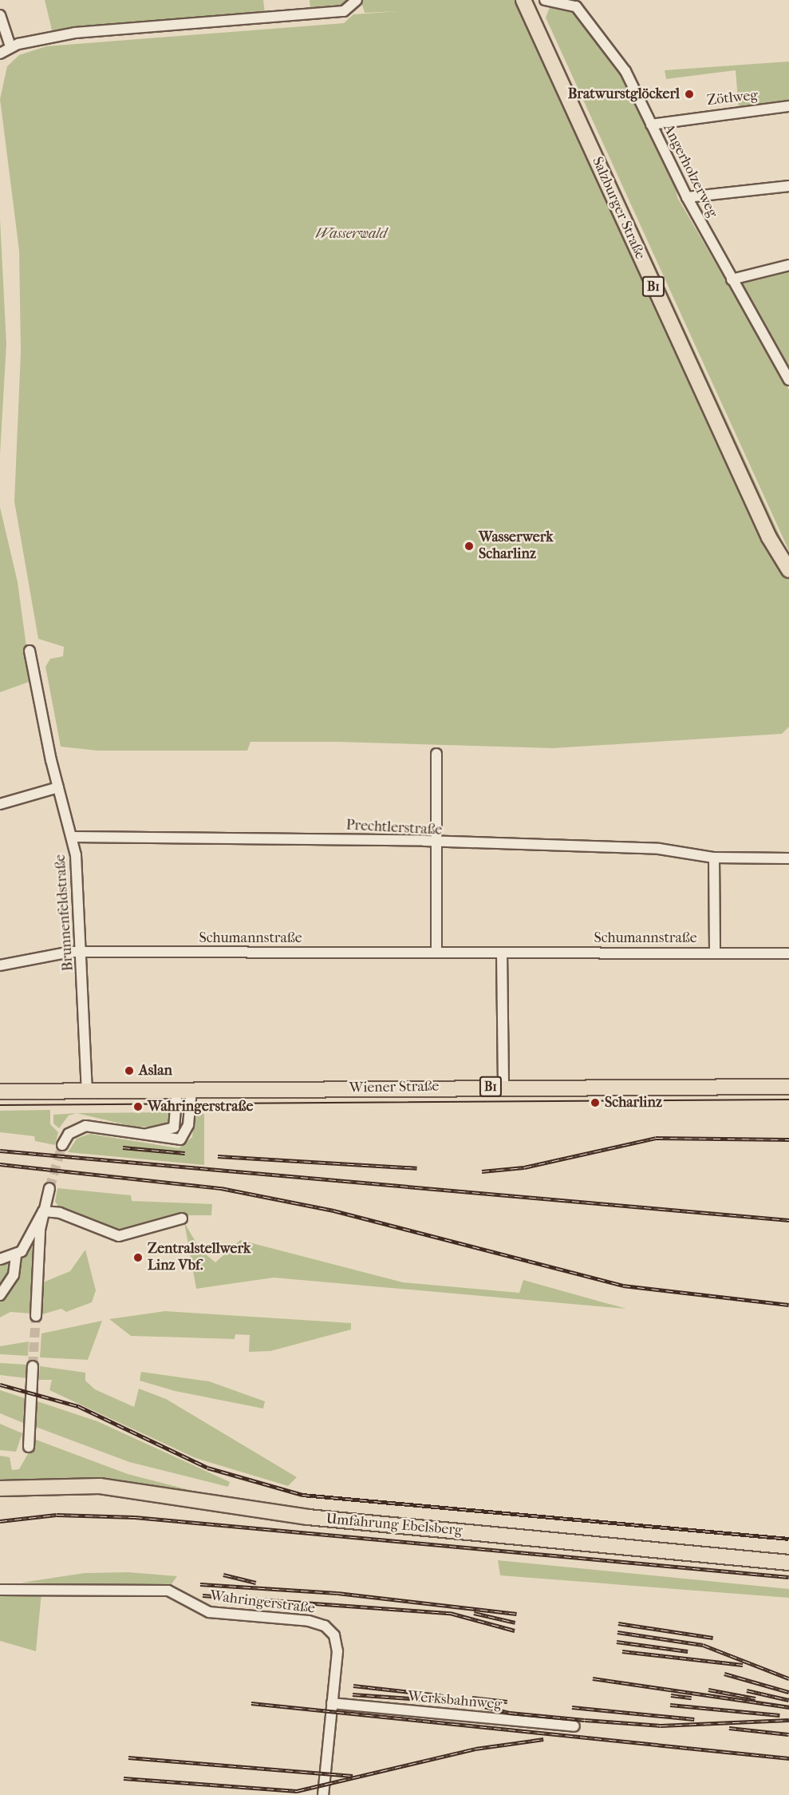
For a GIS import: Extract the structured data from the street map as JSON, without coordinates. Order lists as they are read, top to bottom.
{
  "streets": {
    "main road": [
      "Salzburger Straße",
      "B1",
      "Wiener Straße",
      "Umfahrung Ebelsberg"
    ],
    "street": [
      "Zötlweg",
      "Angerholzerweg",
      "Prechtlerstraße",
      "Brunnenfeldstraße",
      "Schumannstraße",
      "Wahringerstraße",
      "Werksbahnweg"
    ]
  },
  "crossings": [
    ["Zötlweg", "Angerholzerweg"],
    ["Prechtlerstraße", "Brunnenfeldstraße"],
    ["Brunnenfeldstraße", "Schumannstraße"],
    ["Brunnenfeldstraße", "Wiener Straße"],
    ["Wahringerstraße", "Werksbahnweg"]
  ],
  "parks": ["Wasserwald"],
  "places": [
    "Bratwurstglöckerl",
    "Wasserwerk Scharlinz",
    "Aslan",
    "Scharlinz",
    "Wahringerstraße",
    "Zentralstellwerk Linz Vbf."
  ]
}
